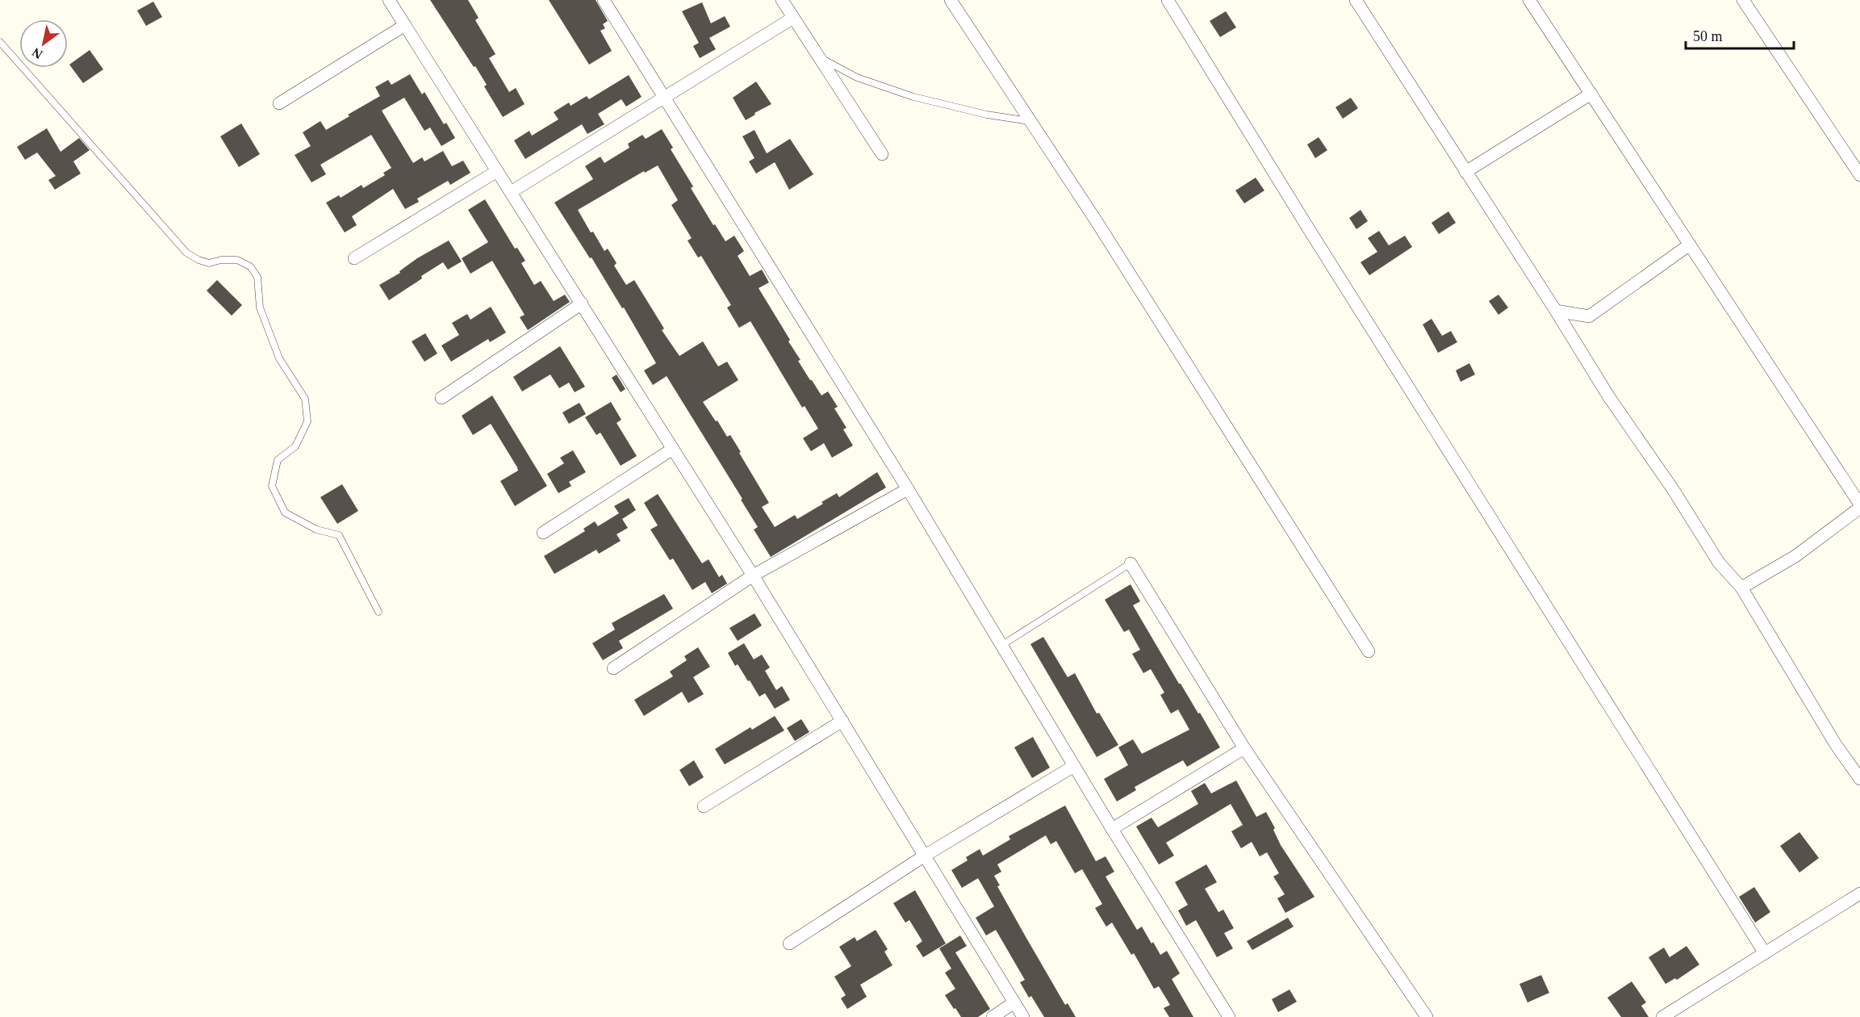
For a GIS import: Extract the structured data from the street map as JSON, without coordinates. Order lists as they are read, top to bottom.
{
  "scale_bar": "50 m",
  "north": "bottom left"
}
